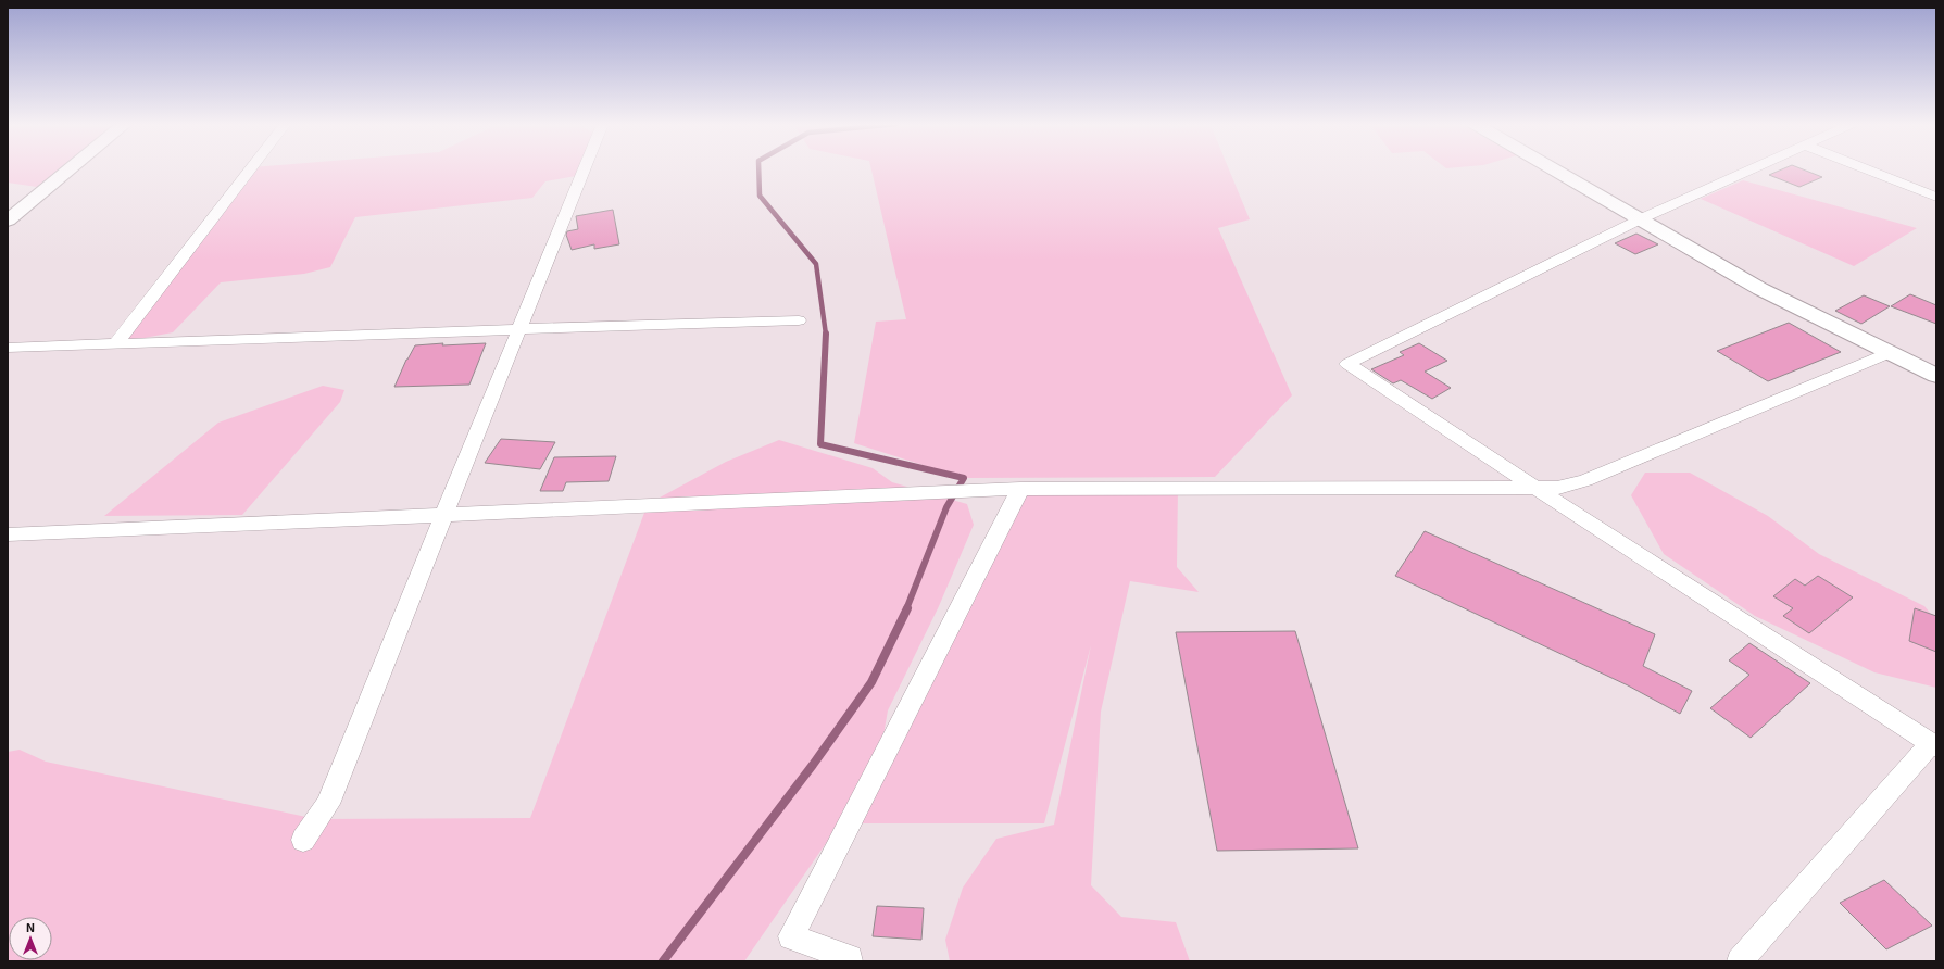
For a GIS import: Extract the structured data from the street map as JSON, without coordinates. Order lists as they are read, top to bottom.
{
  "north": "top"
}
